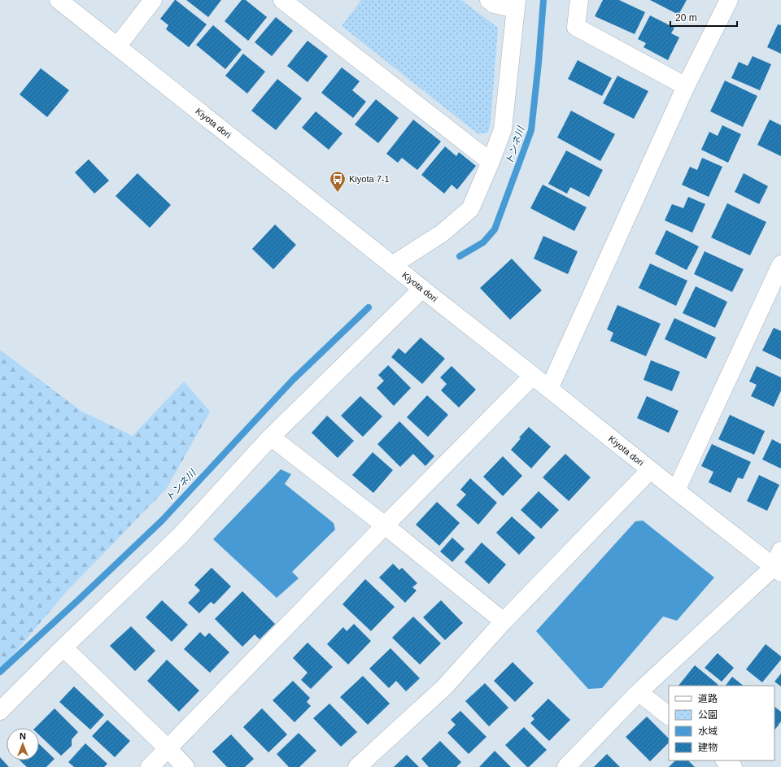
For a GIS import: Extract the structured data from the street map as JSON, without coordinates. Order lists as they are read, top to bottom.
{
  "streets": {
    "street": ["Kiyota dori"]
  },
  "water": ["トンネ川"],
  "places": {
    "bus stop": ["Kiyota 7-1"]
  },
  "legend": [
    "道路",
    "公園",
    "水域",
    "建物"
  ],
  "scale_bar": "20 m",
  "north": "top"
}
